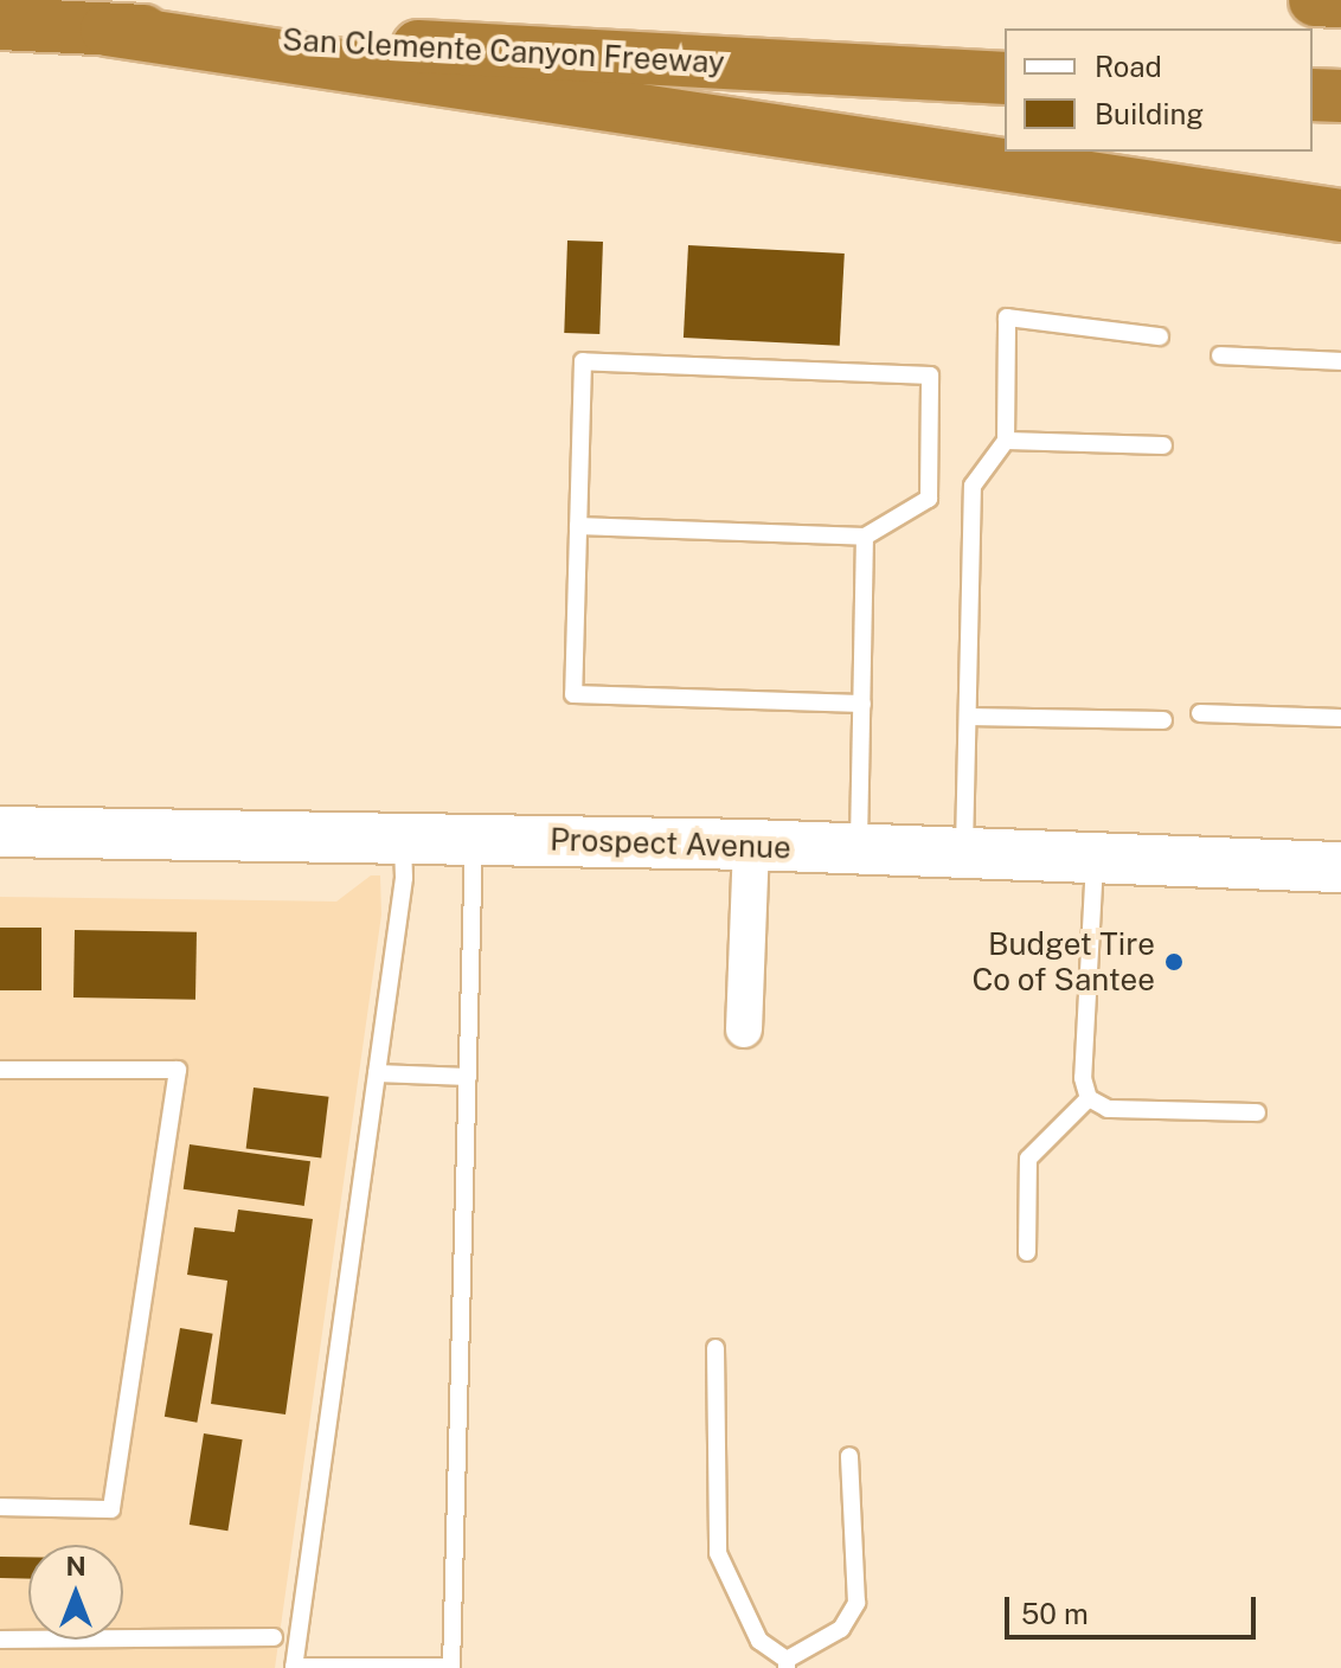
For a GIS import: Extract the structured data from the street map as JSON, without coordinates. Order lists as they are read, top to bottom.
{
  "streets": {
    "highway": ["San Clemente Canyon Freeway"],
    "main road": ["Prospect Avenue"]
  },
  "places": ["Budget Tire Co of Santee"],
  "legend": ["Road", "Building"],
  "scale_bar": "50 m",
  "north": "top"
}
